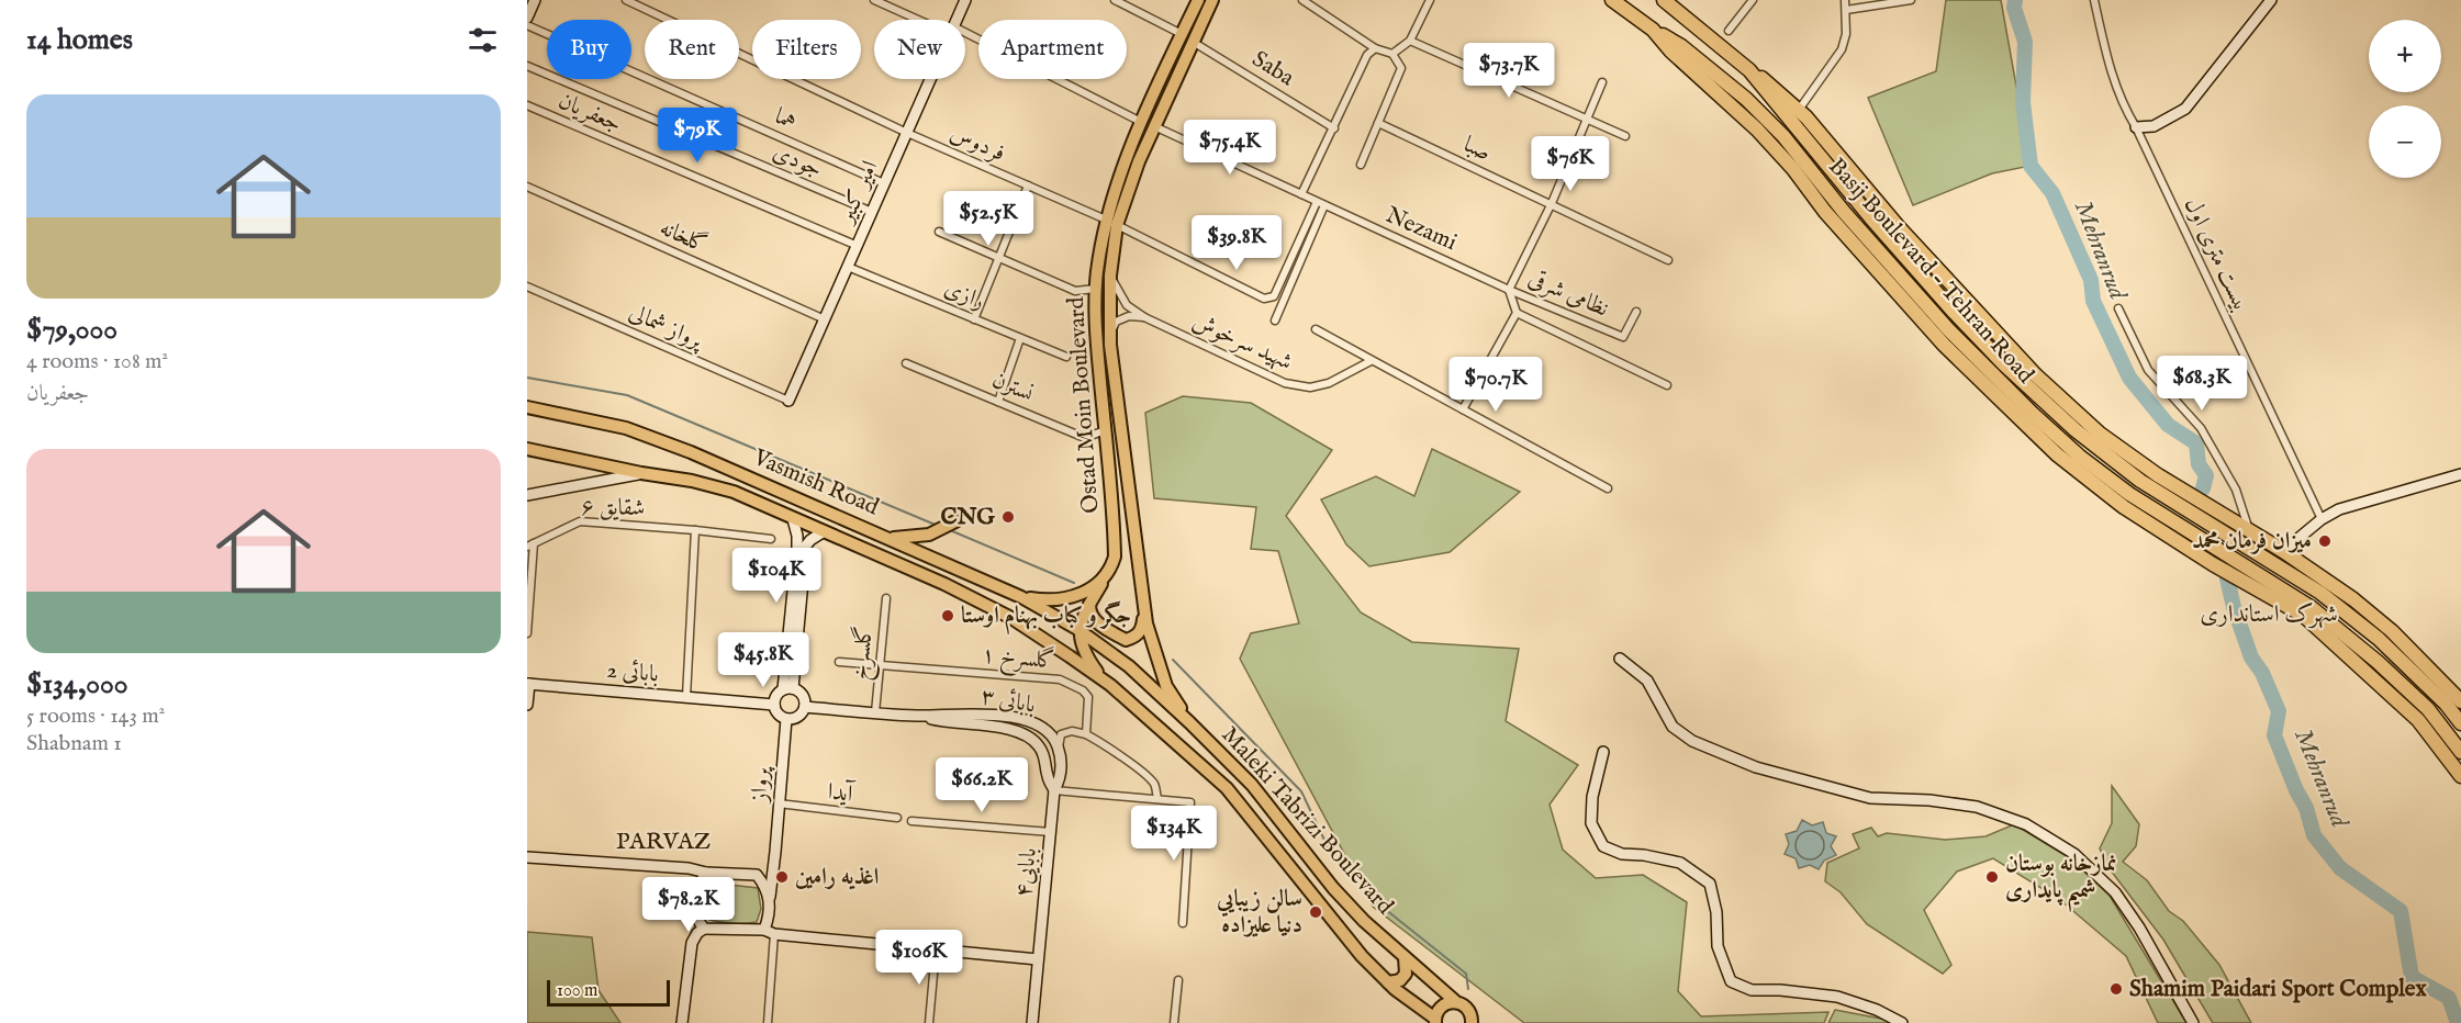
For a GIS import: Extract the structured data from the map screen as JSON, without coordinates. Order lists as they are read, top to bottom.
{
  "streets": {
    "highway": ["Basij Boulevard - Tehran Road"],
    "main road": ["Ostad Moin Boulevard", "Vasmish Road", "Maleki Tabrizi Boulevard"],
    "street": [
      "Saba",
      "جعفریان",
      "هما",
      "فردوس",
      "صبا",
      "جودی",
      "امیر کبیر",
      "Nezami",
      "گلخانه",
      "بیست متری اول",
      "نظامی شرقی",
      "رازی",
      "پرواز شمالی",
      "شهید سرخوش",
      "نسترن",
      "شقایق ۶",
      "گلسرخ",
      "گلسرخ ۱",
      "بابائی 2",
      "بابائی ۳",
      "پرواز",
      "آیدا",
      "بابایی۴"
    ]
  },
  "crossings": [
    ["Saba", "Ostad Moin Boulevard"],
    ["جعفریان", "امیر کبیر"],
    ["هما", "امیر کبیر"],
    ["فردوس", "امیر کبیر"],
    ["فردوس", "Nezami"],
    ["فردوس", "Ostad Moin Boulevard"],
    ["جودی", "امیر کبیر"],
    ["امیر کبیر", "گلخانه"],
    ["امیر کبیر", "رازی"],
    ["امیر کبیر", "پرواز شمالی"],
    ["Nezami", "نظامی شرقی"],
    ["شهید سرخوش", "Ostad Moin Boulevard"],
    ["نسترن", "Ostad Moin Boulevard"],
    ["Ostad Moin Boulevard", "Maleki Tabrizi Boulevard"],
    ["Vasmish Road", "Maleki Tabrizi Boulevard"],
    ["گلسرخ", "گلسرخ ۱"],
    ["گلسرخ", "بابائی ۳"],
    ["بابائی 2", "بابائی ۳"],
    ["بابائی 2", "پرواز"],
    ["بابائی ۳", "پرواز"],
    ["بابائی ۳", "بابایی۴"],
    ["پرواز", "آیدا"]
  ],
  "districts": ["شهرک استانداری", "PARVAZ"],
  "water": ["Mehranrud"],
  "places": [
    "CNG",
    "میزان فرمان محمد",
    "جگر و کباب بهنام اوستا",
    "اغذیه رامین",
    "نمازخانه بوستان شمیم پایداری",
    "سالن زيبايي دنيا عليزاده",
    "Shamim Paidari Sport Complex"
  ],
  "scale_bar": "100 m",
  "page": {
    "heading": "14 homes",
    "map_buttons": ["+", "−"],
    "chip": [
      "Buy",
      "Rent",
      "Filters",
      "New",
      "Apartment"
    ],
    "price": [
      "$73.7K",
      "$79K",
      "$75.4K",
      "$76K",
      "$52.5K",
      "$39.8K",
      "$68.3K",
      "$70.7K",
      "$104K",
      "$45.8K",
      "$66.2K",
      "$134K",
      "$78.2K",
      "$106K"
    ],
    "list": [
      {
        "name": "$79,000",
        "note": "4 rooms · 108 m² · جعفریان"
      },
      {
        "name": "$134,000",
        "note": "5 rooms · 143 m² · Shabnam 1"
      }
    ],
    "scale": "100 m"
  }
}
